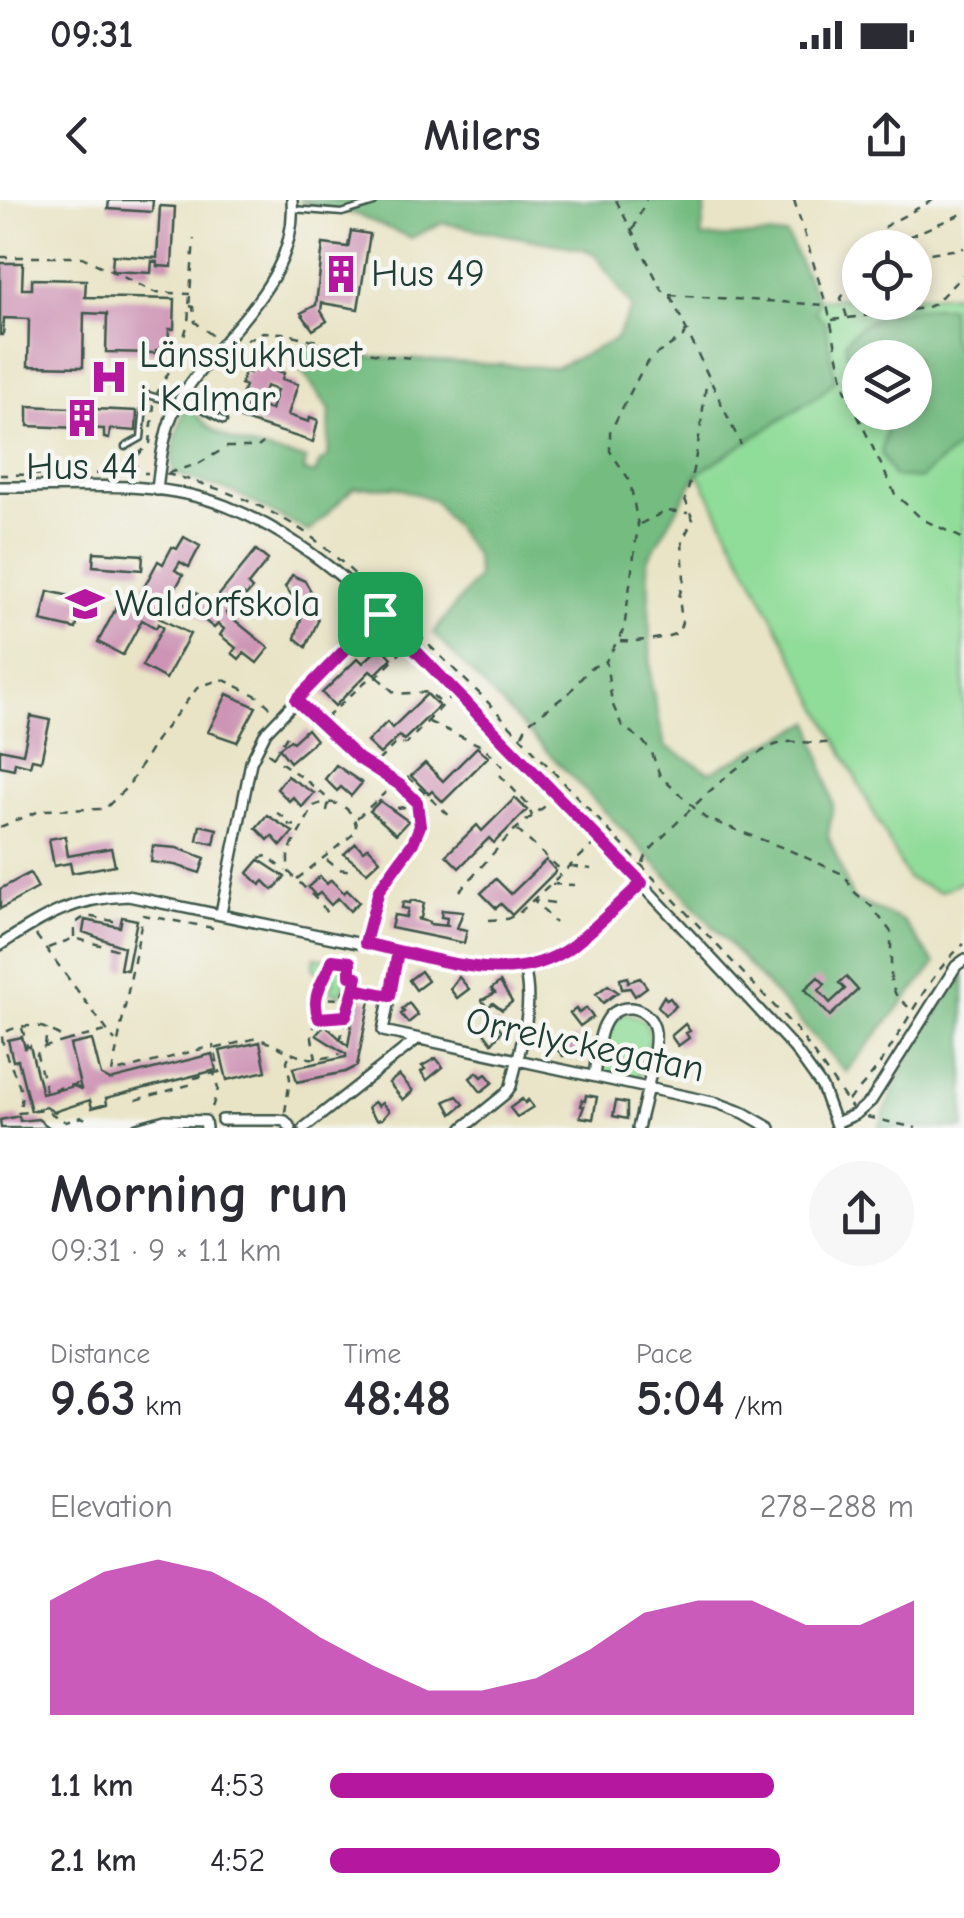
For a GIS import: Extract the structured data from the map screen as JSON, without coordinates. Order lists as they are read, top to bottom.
{
  "streets": {
    "street": ["Orrelyckegatan"]
  },
  "places": {
    "building": ["Hus 49", "Hus 44"],
    "hospital": ["Länssjukhuset i Kalmar"],
    "school or university": ["Waldorfskola"]
  },
  "page": {
    "status": "09:31",
    "header": "Milers",
    "heading": ["Morning run", "09:31 · 9 × 1.1 km"],
    "stats": [
      ["Distance", "9.63 km"],
      ["Time", "48:48"],
      ["Pace", "5:04 /km"]
    ],
    "chart": ["Elevation", "278–288 m"],
    "list": [
      {
        "name": "1.1 km",
        "note": "4:53"
      },
      {
        "name": "2.1 km",
        "note": "4:52"
      }
    ]
  }
}
